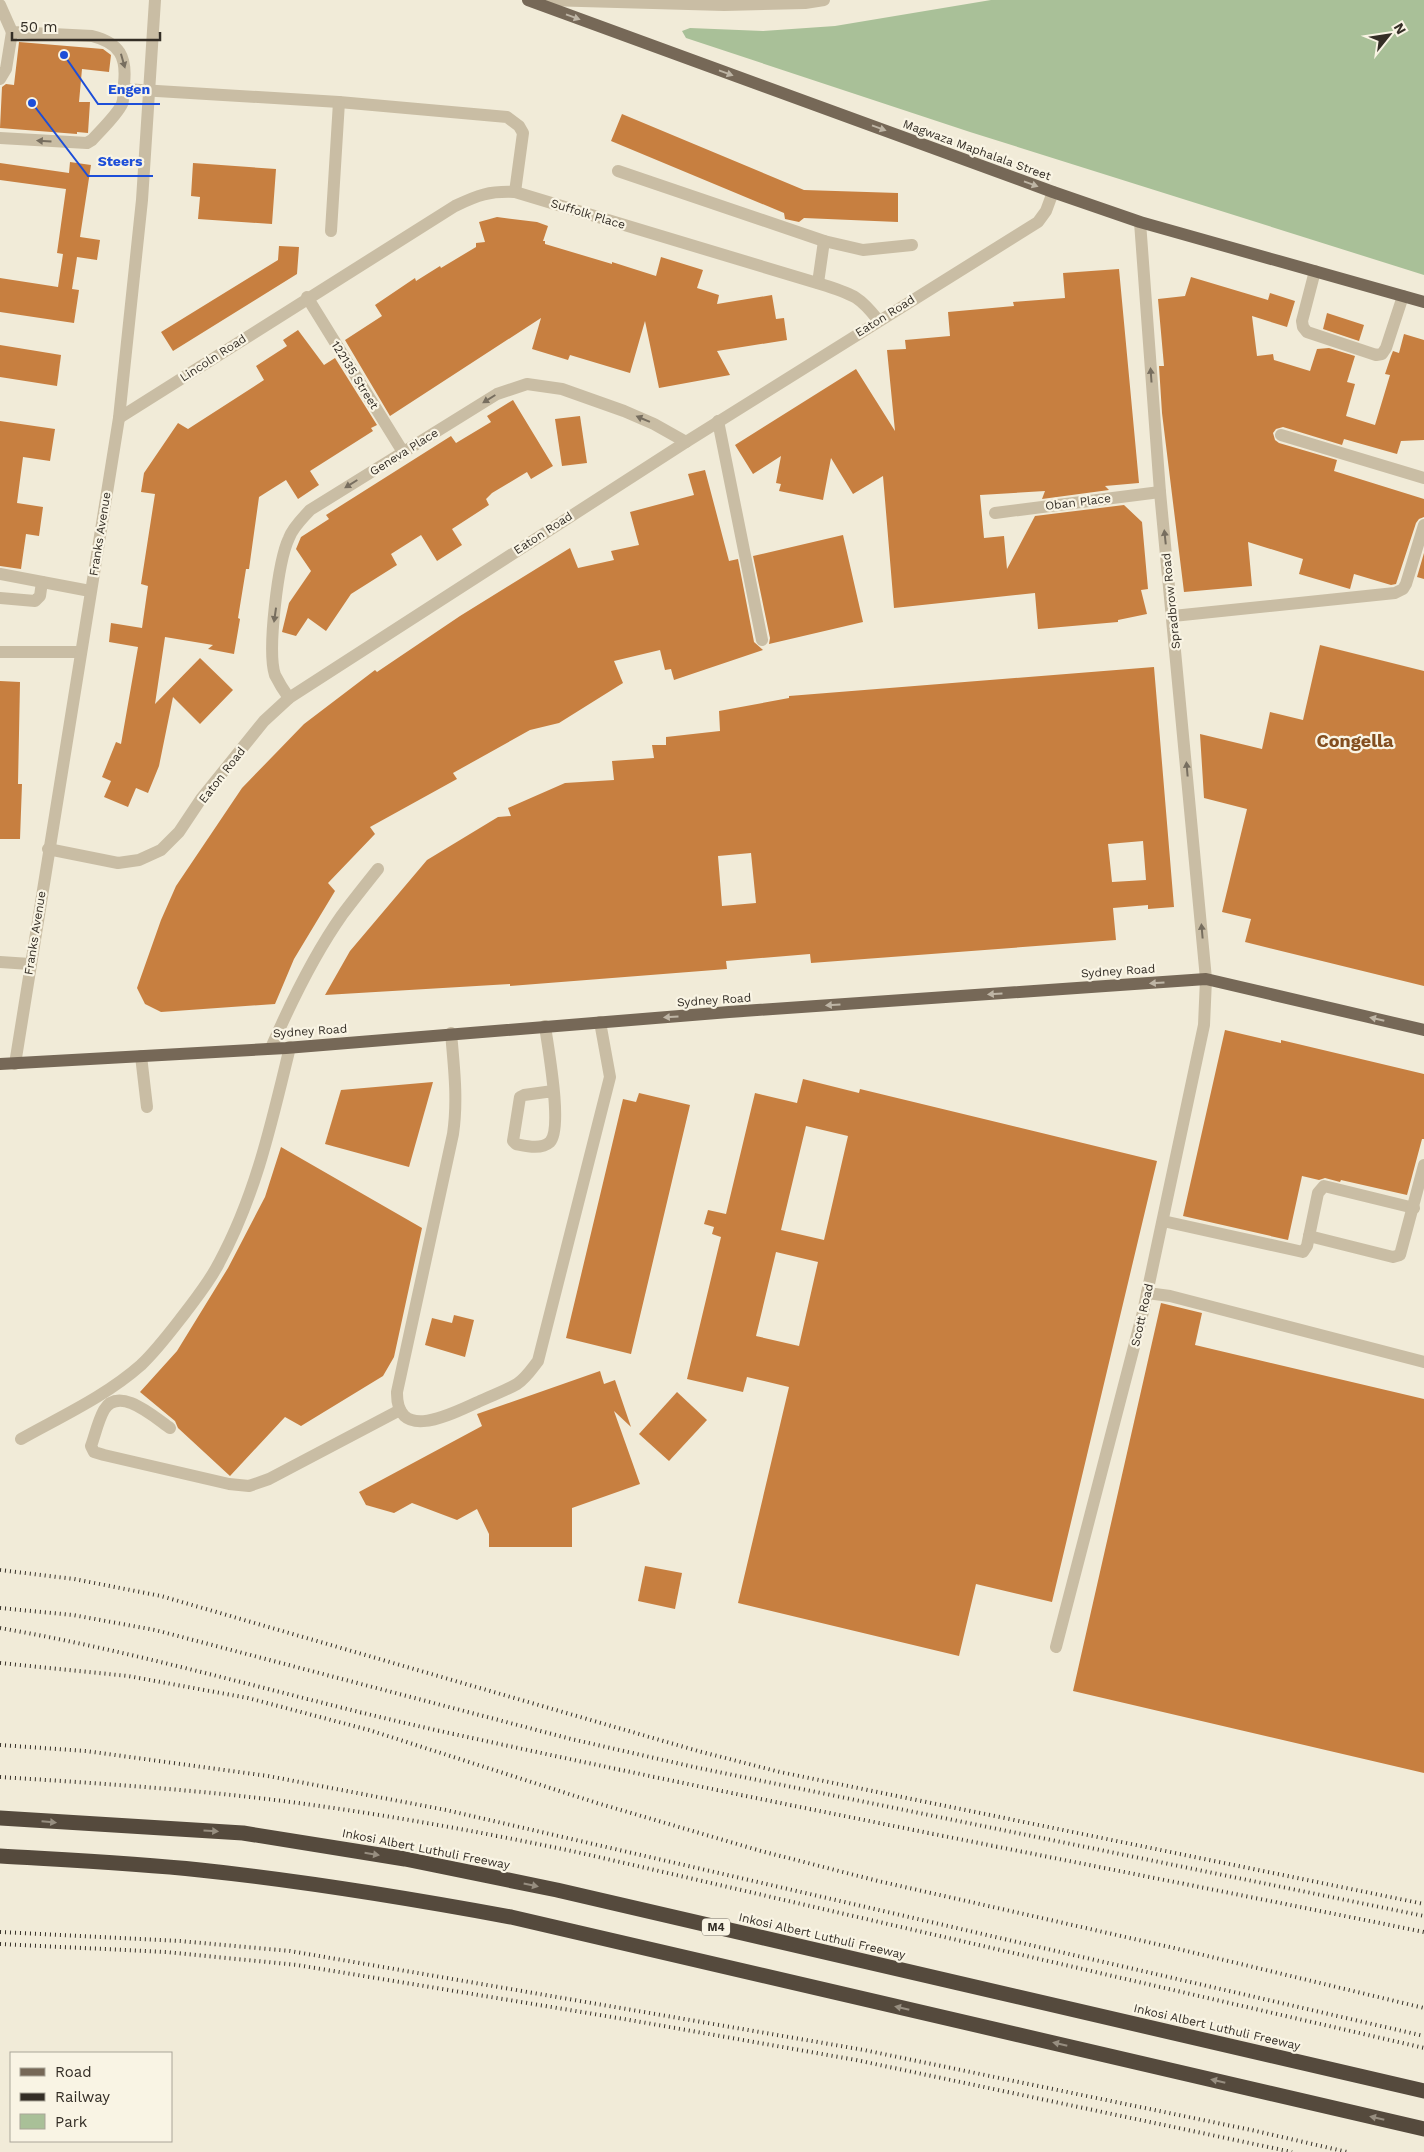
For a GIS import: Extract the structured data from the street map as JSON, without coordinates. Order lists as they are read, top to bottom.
{
  "streets": {
    "highway": ["Inkosi Albert Luthuli Freeway", "M4"],
    "main road": ["Magwaza Maphalala Street", "Sydney Road"],
    "street": [
      "Suffolk Place",
      "Eaton Road",
      "Lincoln Road",
      "122135 Street",
      "Geneva Place",
      "Oban Place",
      "Franks Avenue",
      "Spradbrow Road",
      "Scott Road"
    ]
  },
  "crossings": [
    ["Magwaza Maphalala Street", "Eaton Road"],
    ["Magwaza Maphalala Street", "Spradbrow Road"],
    ["Suffolk Place", "Eaton Road"],
    ["Suffolk Place", "Lincoln Road"],
    ["Suffolk Place", "122135 Street"],
    ["Eaton Road", "Geneva Place"],
    ["Eaton Road", "Franks Avenue"],
    ["Lincoln Road", "122135 Street"],
    ["Lincoln Road", "Franks Avenue"],
    ["122135 Street", "Geneva Place"],
    ["Oban Place", "Spradbrow Road"],
    ["Franks Avenue", "Sydney Road"],
    ["Spradbrow Road", "Sydney Road"],
    ["Spradbrow Road", "Scott Road"],
    ["Sydney Road", "Scott Road"]
  ],
  "one_way": ["Magwaza Maphalala Street", "Spradbrow Road", "Sydney Road"],
  "districts": ["Congella"],
  "places": ["Engen", "Steers"],
  "legend": ["Road", "Railway", "Park"],
  "scale_bar": "50 m",
  "north": "top right"
}
